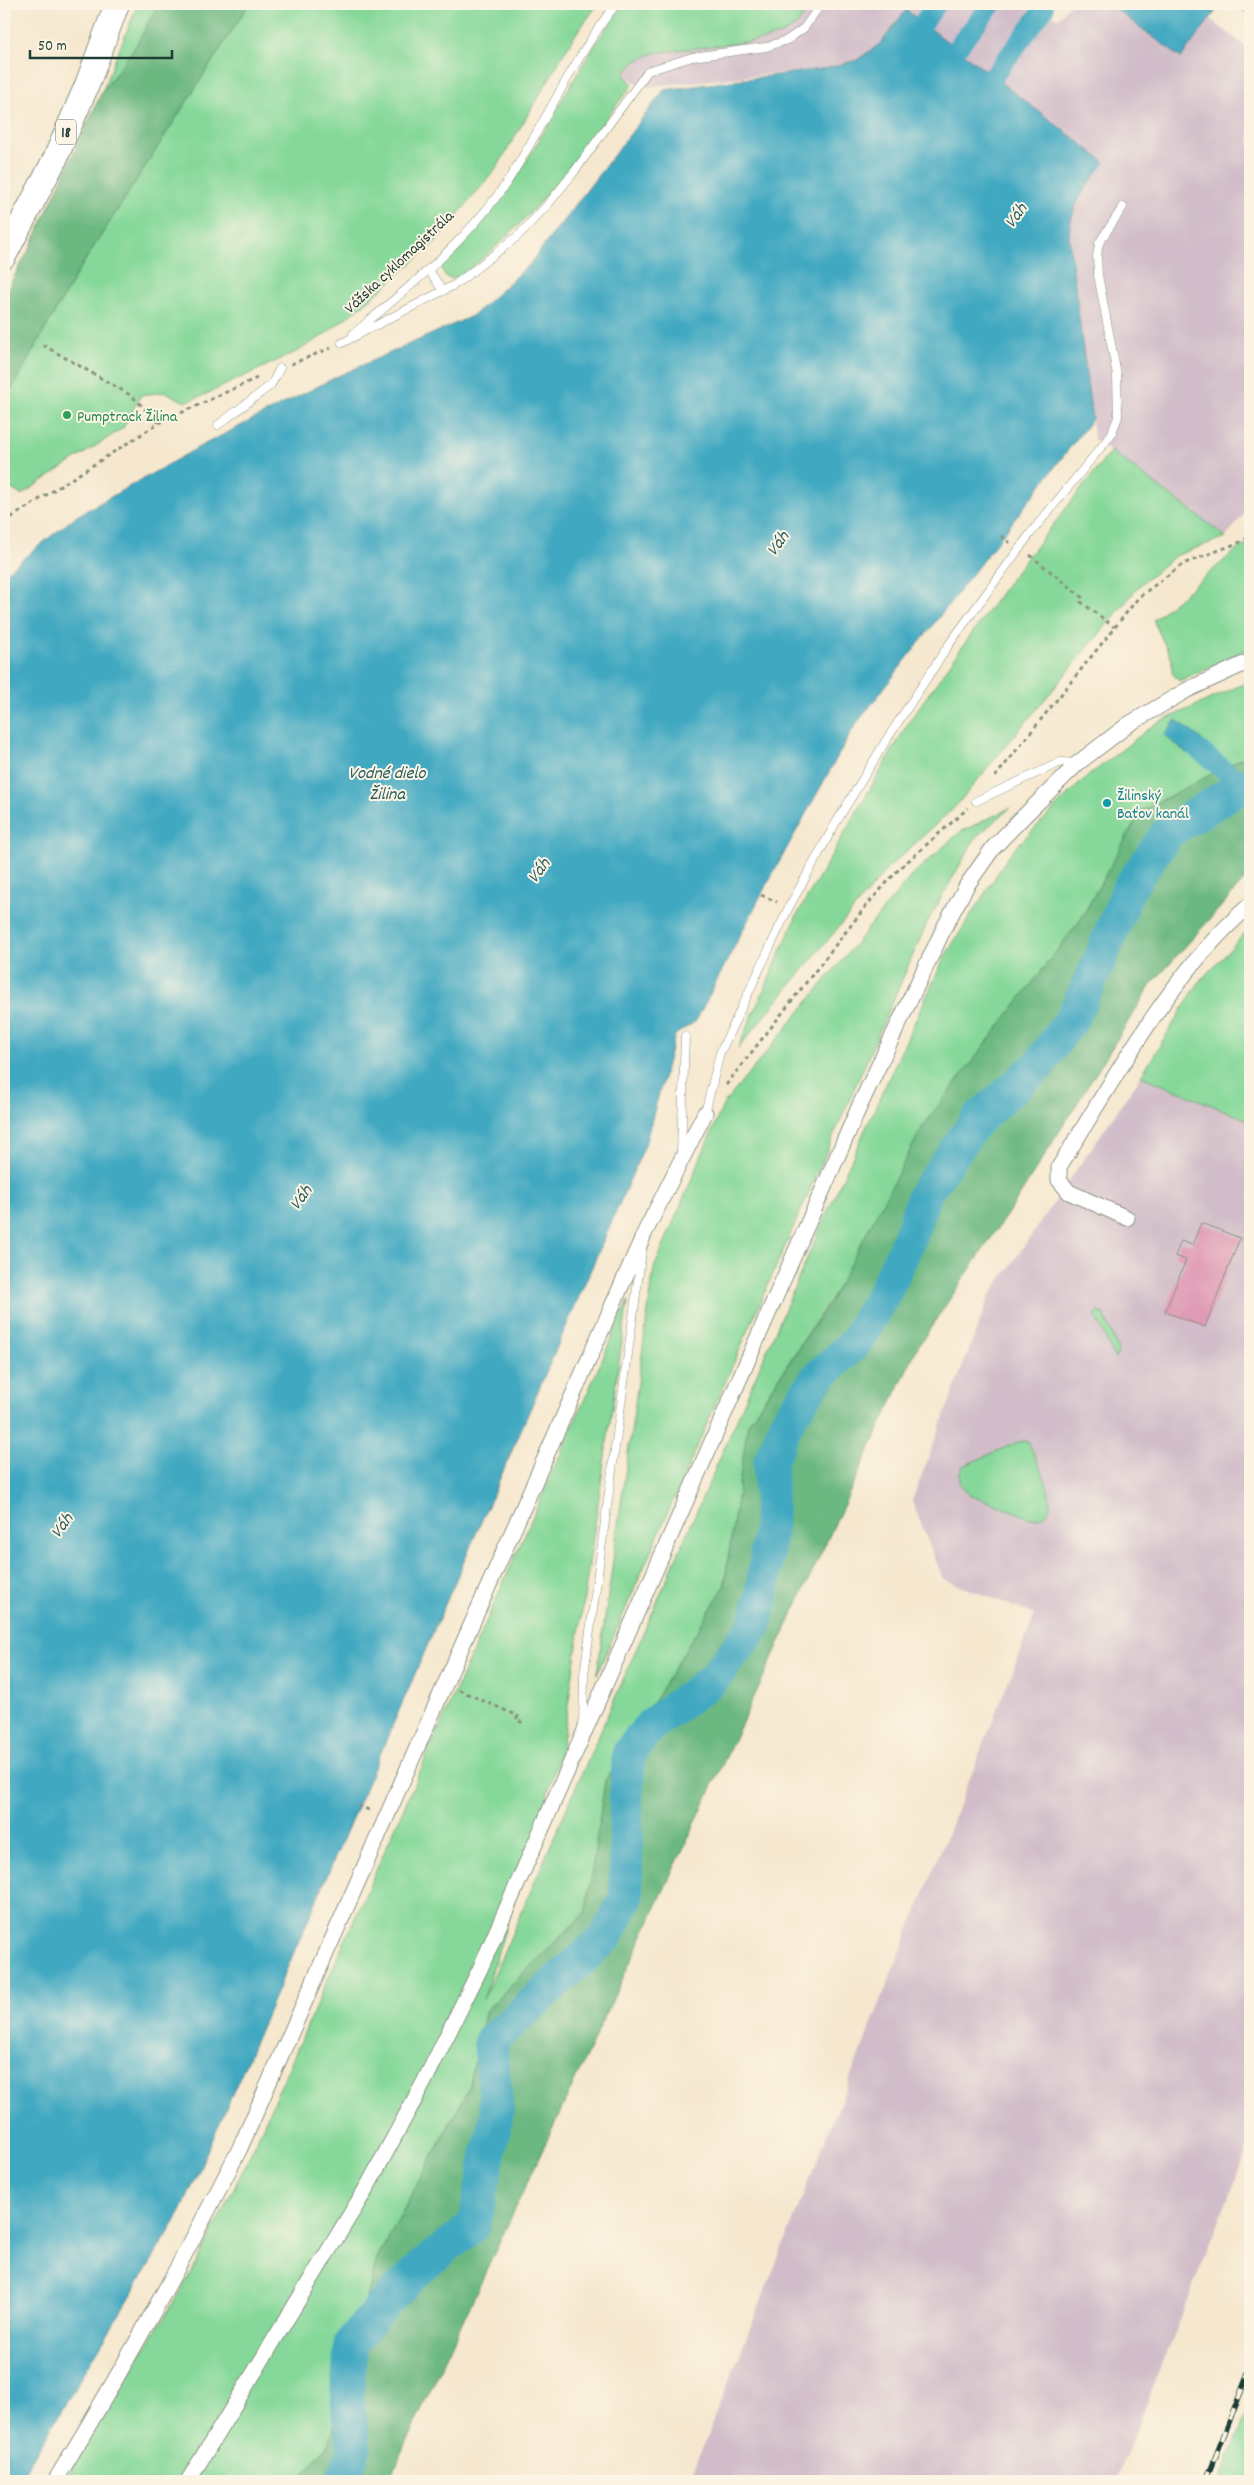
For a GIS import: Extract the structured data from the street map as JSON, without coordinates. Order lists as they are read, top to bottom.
{
  "streets": {
    "main road": ["18"]
  },
  "water": ["Váh", "Vodné dielo Žilina"],
  "places": ["Pumptrack Žilina", "Žilinský Baťov kanál"],
  "scale_bar": "50 m"
}
